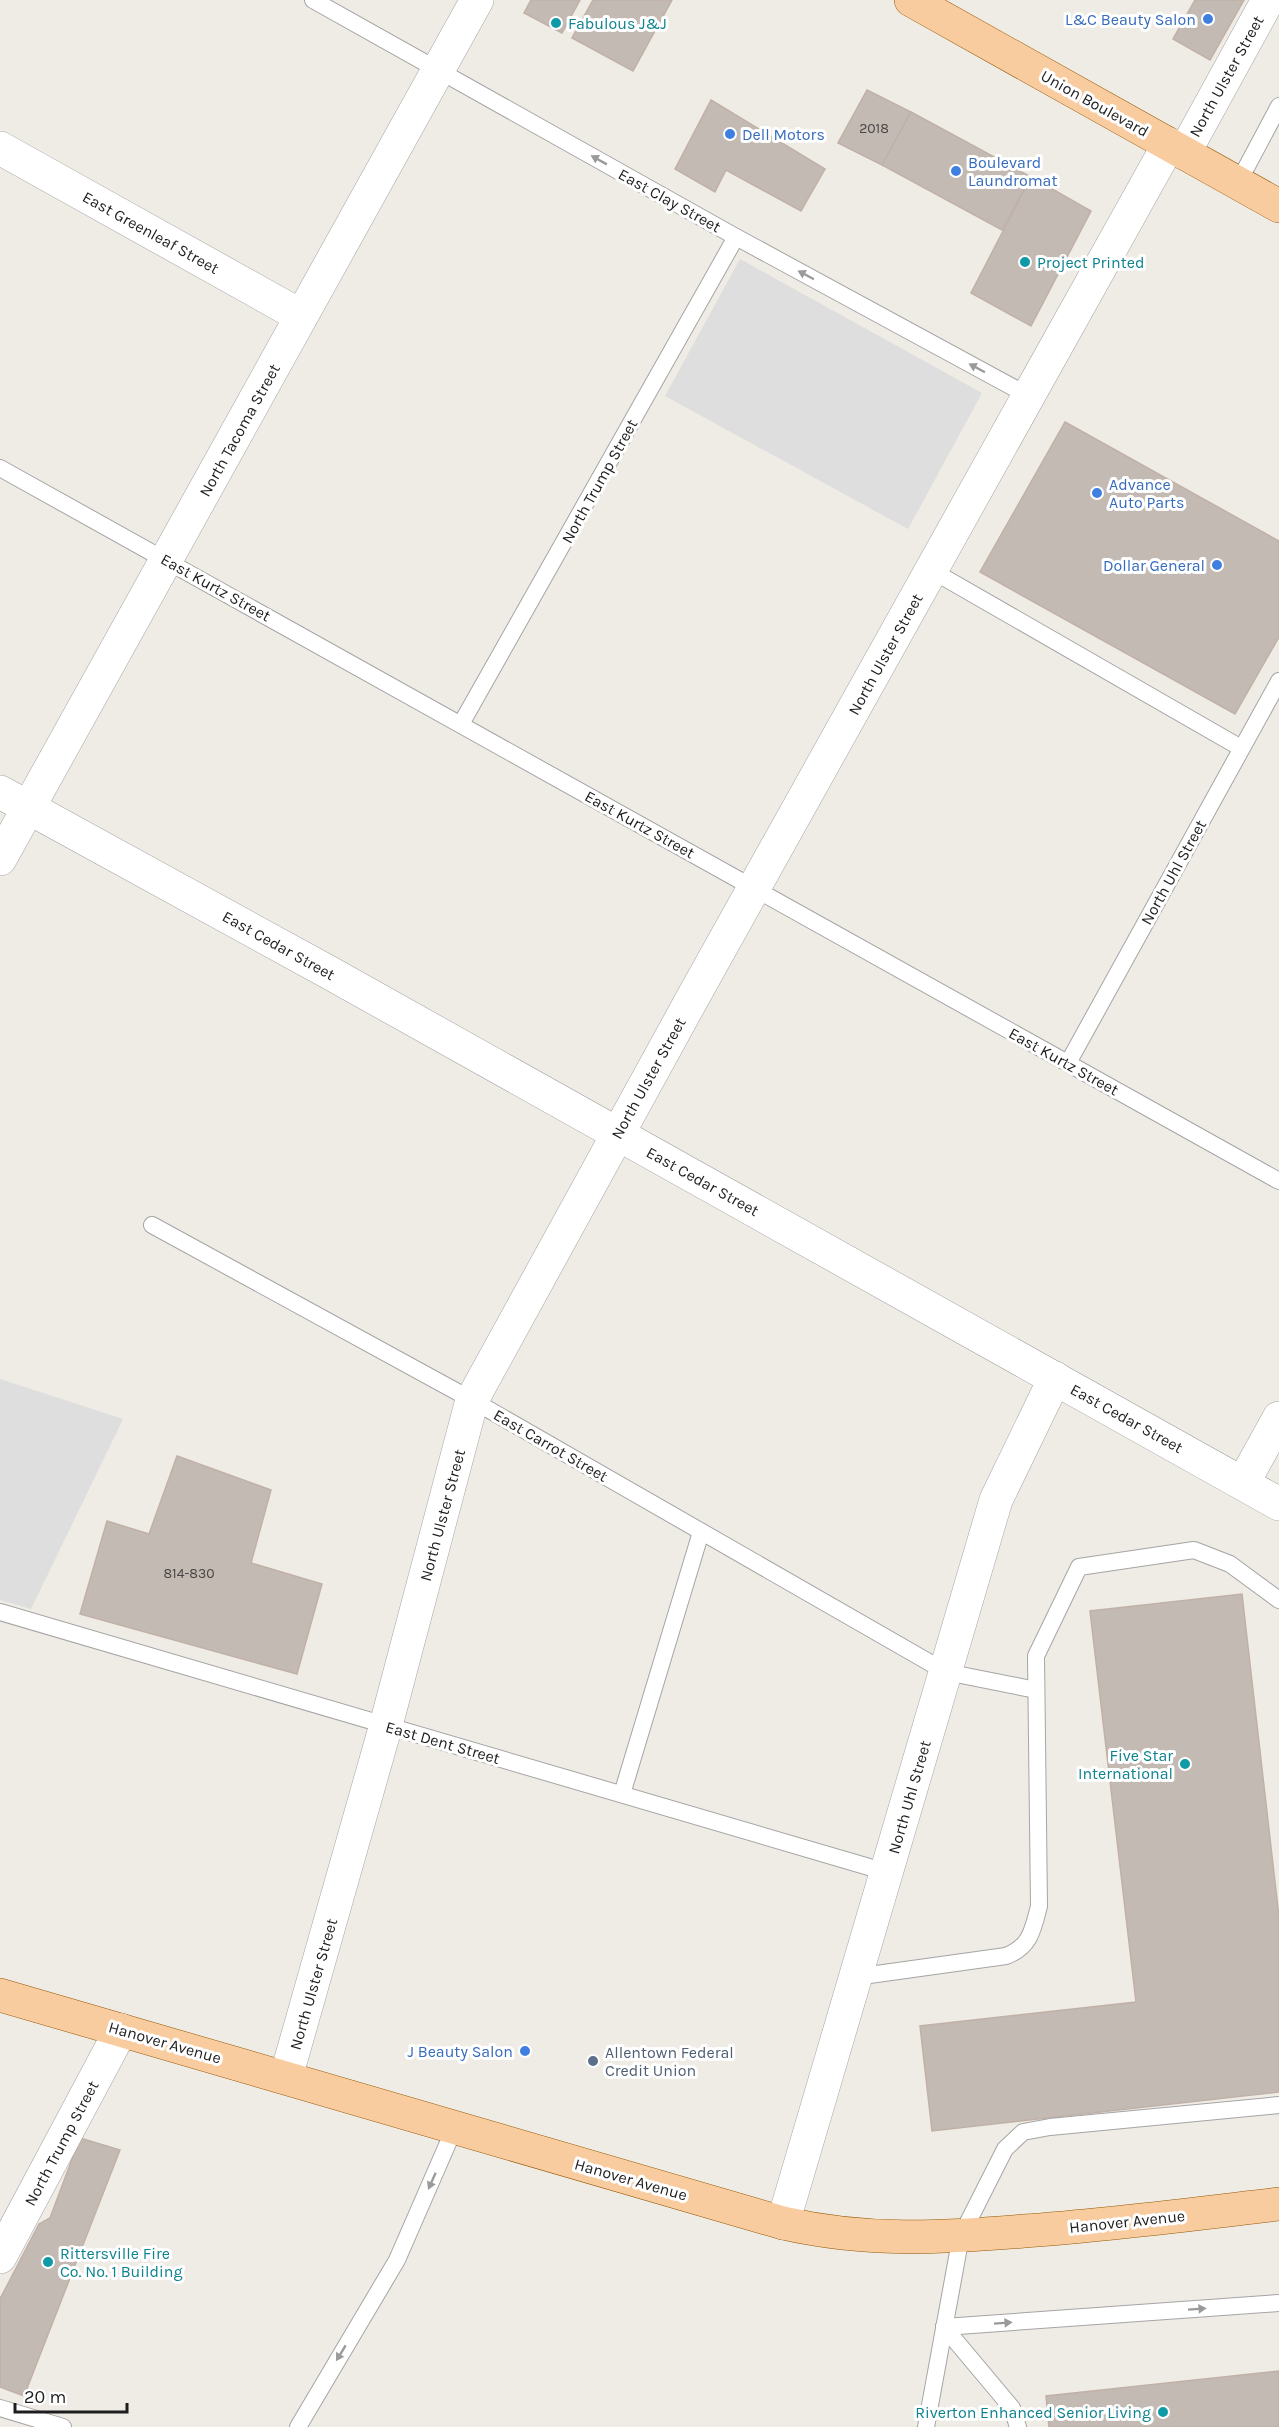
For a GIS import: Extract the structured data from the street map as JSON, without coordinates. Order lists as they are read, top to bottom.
{
  "streets": {
    "main road": ["Union Boulevard", "Hanover Avenue"],
    "street": [
      "North Ulster Street",
      "East Greenleaf Street",
      "North Tacoma Street",
      "North Trump Street",
      "North Uhl Street",
      "East Cedar Street"
    ],
    "lane": [
      "East Clay Street",
      "East Kurtz Street",
      "East Carrot Street",
      "East Dent Street"
    ]
  },
  "crossings": [
    ["North Ulster Street", "Union Boulevard"],
    ["North Ulster Street", "East Clay Street"],
    ["North Ulster Street", "East Kurtz Street"],
    ["North Ulster Street", "East Cedar Street"],
    ["North Ulster Street", "East Carrot Street"],
    ["North Ulster Street", "East Dent Street"],
    ["North Ulster Street", "Hanover Avenue"],
    ["East Clay Street", "North Tacoma Street"],
    ["East Clay Street", "North Trump Street"],
    ["East Greenleaf Street", "North Tacoma Street"],
    ["North Tacoma Street", "East Kurtz Street"],
    ["North Tacoma Street", "East Cedar Street"],
    ["North Trump Street", "East Kurtz Street"],
    ["North Trump Street", "Hanover Avenue"],
    ["East Kurtz Street", "North Uhl Street"],
    ["North Uhl Street", "East Cedar Street"],
    ["North Uhl Street", "East Carrot Street"],
    ["North Uhl Street", "East Dent Street"],
    ["North Uhl Street", "Hanover Avenue"]
  ],
  "one_way": ["East Clay Street"],
  "places": [
    "L&C Beauty Salon",
    "Fabulous J&J",
    "Dell Motors",
    "Boulevard Laundromat",
    "Project Printed",
    "Advance Auto Parts",
    "Dollar General",
    "Five Star International",
    "J Beauty Salon",
    "Allentown Federal Credit Union",
    "Rittersville Fire Co. No. 1 Building",
    "Riverton Enhanced Senior Living"
  ],
  "house_numbers": ["2018", "814-830"],
  "scale_bar": "20 m"
}
